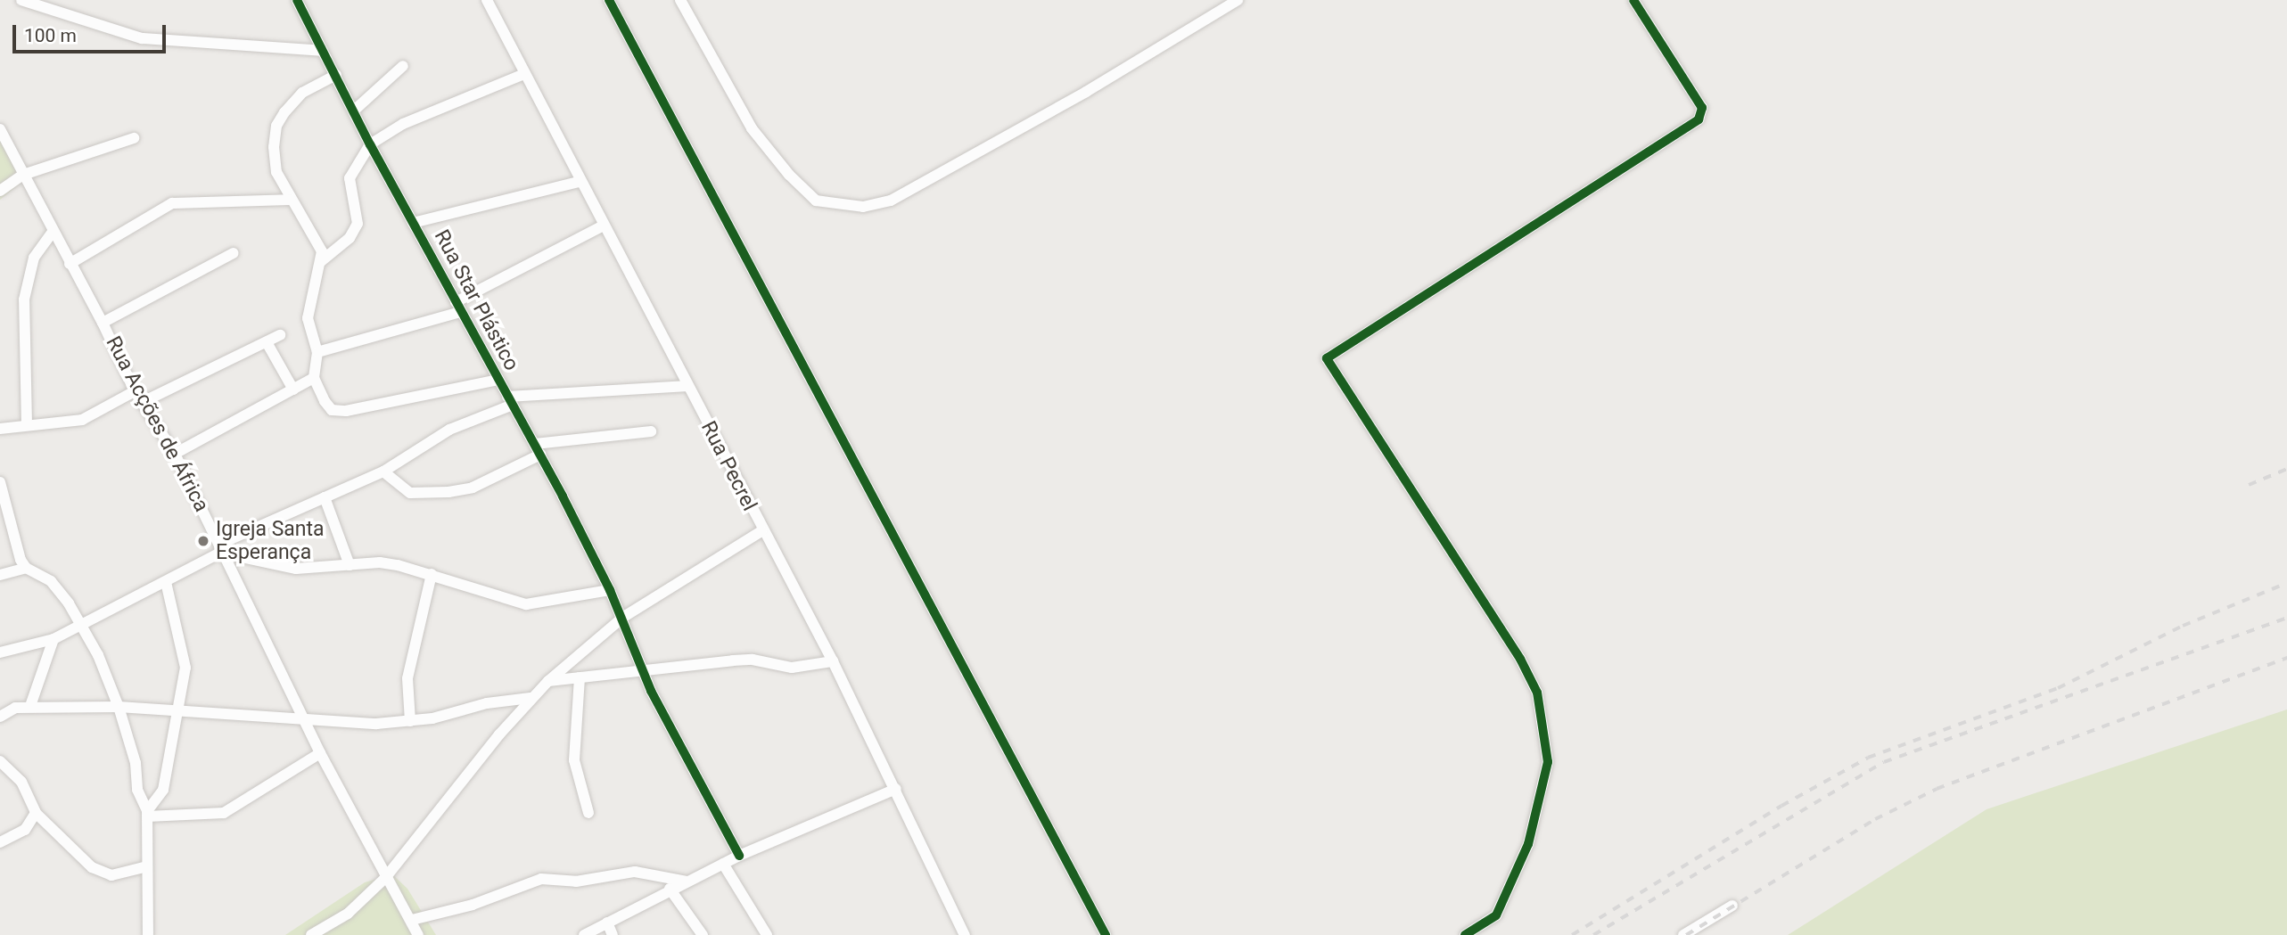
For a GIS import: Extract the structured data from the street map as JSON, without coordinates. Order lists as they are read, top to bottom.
{
  "streets": {
    "street": ["Rua Star Plástico", "Rua Acções de África", "Rua Pecrel"]
  },
  "places": ["Igreja Santa Esperança"],
  "scale_bar": "100 m"
}
